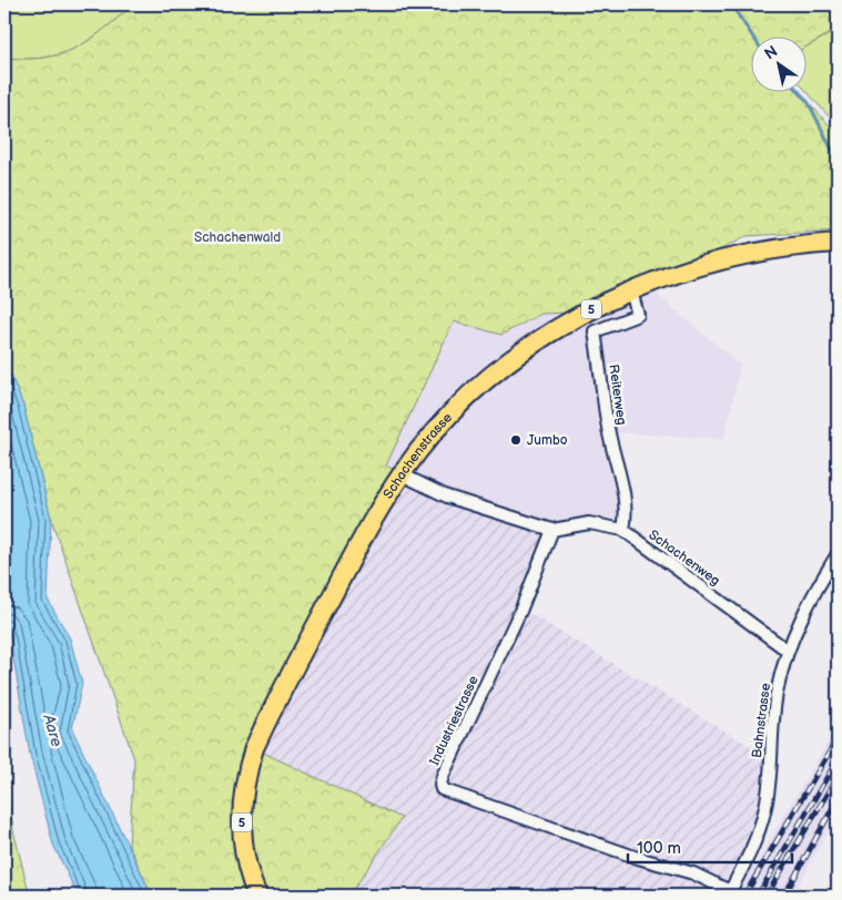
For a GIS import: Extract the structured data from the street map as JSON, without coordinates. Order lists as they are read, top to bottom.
{
  "streets": {
    "main road": ["5", "Schachenstrasse"],
    "street": [
      "Reiterweg",
      "Schachenweg",
      "Industriestrasse",
      "Bahnstrasse"
    ]
  },
  "crossings": [
    ["Reiterweg", "Schachenstrasse"],
    ["Reiterweg", "Schachenweg"],
    ["Schachenweg", "Industriestrasse"],
    ["Schachenweg", "Bahnstrasse"],
    ["Industriestrasse", "Bahnstrasse"]
  ],
  "water": ["Aare"],
  "parks": ["Schachenwald"],
  "places": ["Jumbo"],
  "scale_bar": "100 m",
  "north": "top left"
}
